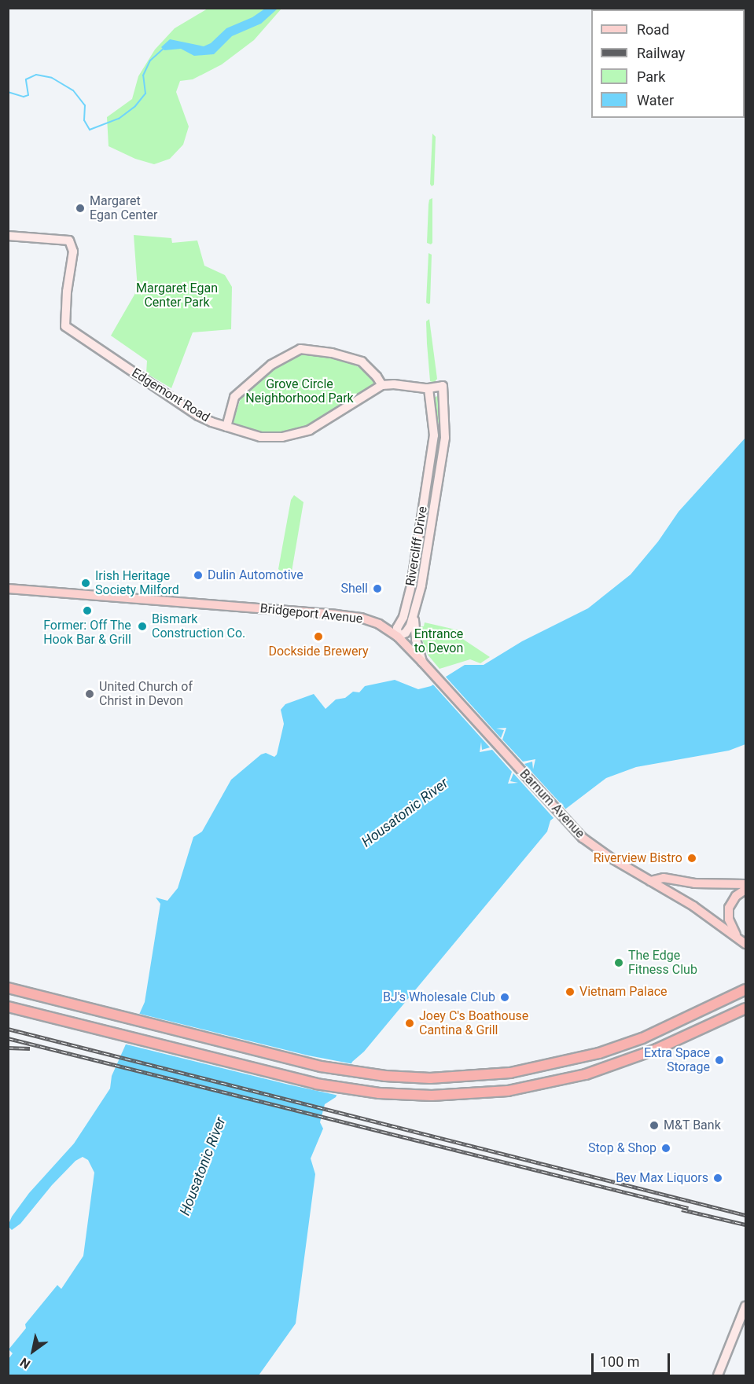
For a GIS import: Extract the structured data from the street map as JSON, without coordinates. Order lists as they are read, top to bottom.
{
  "streets": {
    "main road": ["Bridgeport Avenue", "Barnum Avenue"],
    "street": ["Edgemont Road", "Rivercliff Drive"]
  },
  "crossings": [
    ["Rivercliff Drive", "Bridgeport Avenue"],
    ["Rivercliff Drive", "Barnum Avenue"],
    ["Bridgeport Avenue", "Barnum Avenue"]
  ],
  "water": ["Housatonic River"],
  "parks": ["Margaret Egan Center Park", "Grove Circle Neighborhood Park", "Entrance to Devon"],
  "places": [
    "Margaret Egan Center",
    "Dulin Automotive",
    "Irish Heritage Society Milford",
    "Shell",
    "Former: Off The Hook Bar & Grill",
    "Bismark Construction Co.",
    "Dockside Brewery",
    "United Church of Christ in Devon",
    "Riverview Bistro",
    "The Edge Fitness Club",
    "Vietnam Palace",
    "BJ's Wholesale Club",
    "Joey C's Boathouse Cantina & Grill",
    "Extra Space Storage",
    "M&T Bank",
    "Stop & Shop",
    "Bev Max Liquors"
  ],
  "legend": [
    "Road",
    "Railway",
    "Park",
    "Water"
  ],
  "scale_bar": "100 m",
  "north": "bottom left"
}
